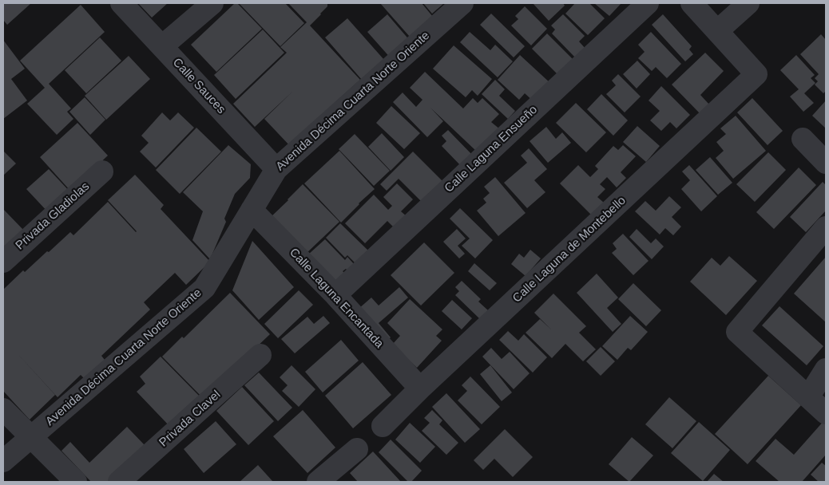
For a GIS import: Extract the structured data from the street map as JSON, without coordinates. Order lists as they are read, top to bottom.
{
  "streets": {
    "street": [
      "Calle Sauces",
      "Avenida Décima Cuarta Norte Oriente",
      "Calle Laguna Ensueño",
      "Privada Gladiolas",
      "Calle Laguna de Montebello",
      "Calle Laguna Encantada",
      "Privada Clavel"
    ]
  },
  "crossings": [
    ["Calle Sauces", "Avenida Décima Cuarta Norte Oriente"],
    ["Avenida Décima Cuarta Norte Oriente", "Calle Laguna Encantada"],
    ["Calle Laguna Ensueño", "Calle Laguna Encantada"],
    ["Calle Laguna de Montebello", "Calle Laguna Encantada"]
  ]
}
